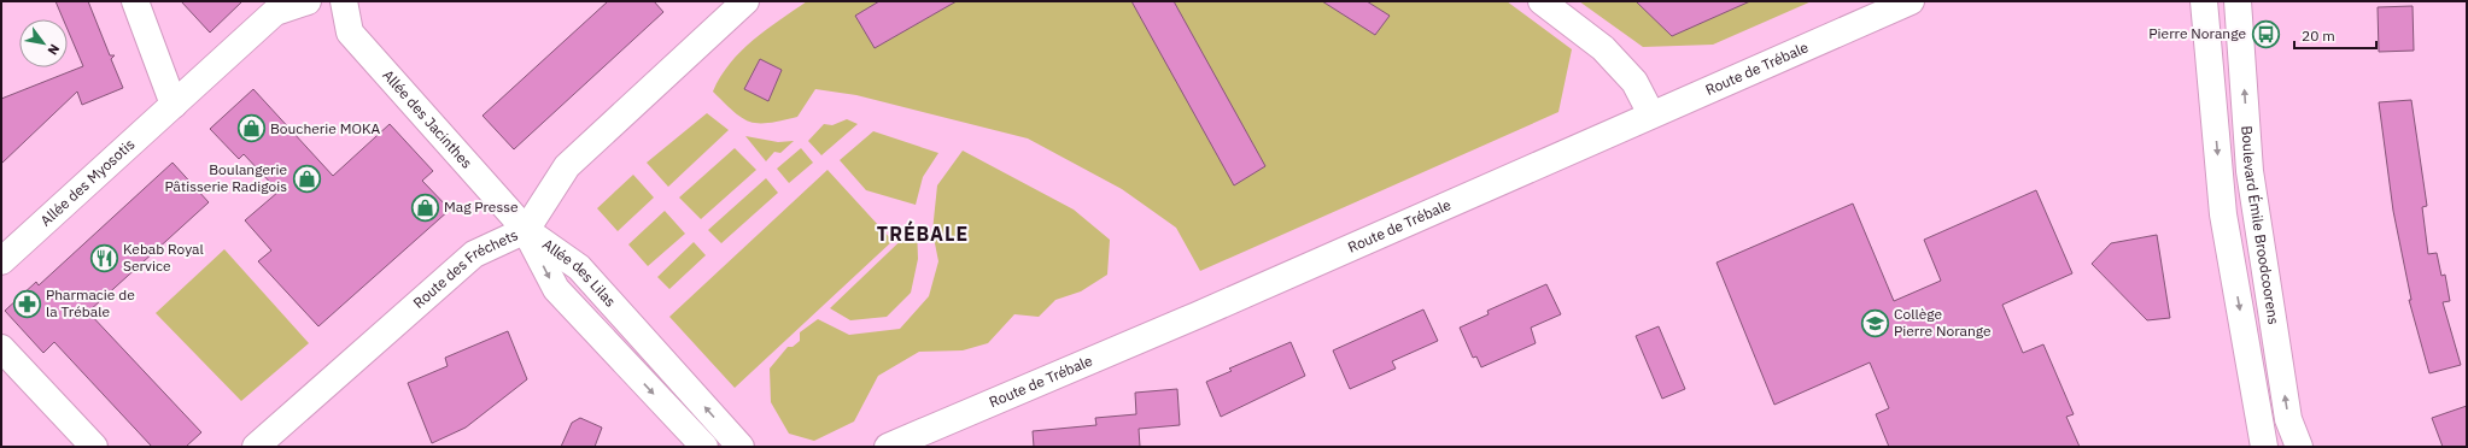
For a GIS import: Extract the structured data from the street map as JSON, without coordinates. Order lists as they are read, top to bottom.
{
  "streets": {
    "street": [
      "Route de Trébale",
      "Allée des Jacinthes",
      "Allée des Myosotis",
      "Boulevard Émile Broodcoorens",
      "Route des Fréchets",
      "Allée des Lilas"
    ]
  },
  "crossings": [
    ["Allée des Jacinthes", "Route des Fréchets"],
    ["Allée des Jacinthes", "Allée des Lilas"],
    ["Route des Fréchets", "Allée des Lilas"]
  ],
  "districts": ["TRÉBALE"],
  "places": {
    "bus stop": ["Pierre Norange"],
    "shop": ["Boucherie MOKA", "Boulangerie Pâtisserie Radigois", "Mag Presse"],
    "restaurant": ["Kebab Royal Service"],
    "pharmacy": ["Pharmacie de la Trébale"],
    "school or university": ["Collège Pierre Norange"]
  },
  "scale_bar": "20 m",
  "north": "bottom right"
}
